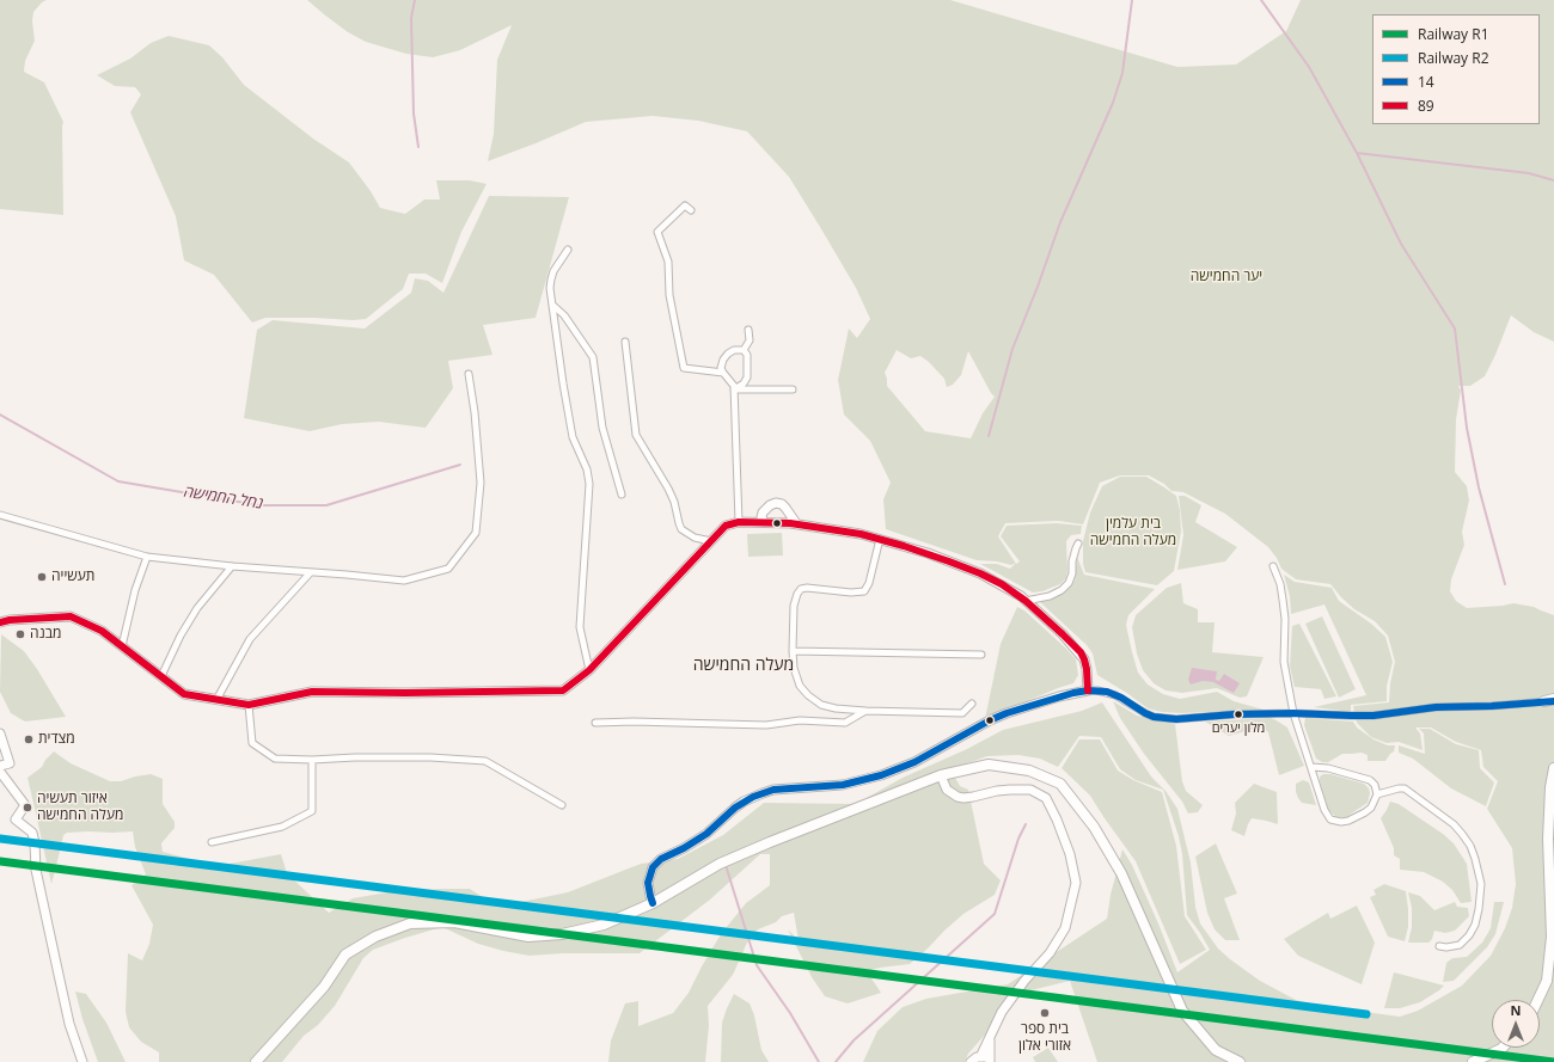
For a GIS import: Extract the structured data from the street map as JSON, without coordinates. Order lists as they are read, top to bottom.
{
  "districts": ["מעלה החמישה"],
  "water": ["נחל החמישה"],
  "parks": ["יער החמישה", "בית עלמין מעלה החמישה"],
  "places": [
    "תעשייה",
    "מבנה",
    "מלון יערים",
    "מצדית",
    "איזור תעשיה מעלה החמישה",
    "בית ספר אזורי אלון"
  ],
  "lines": [
    "transit line 89",
    "transit line 14",
    "rail line R2",
    "rail line R1"
  ],
  "legend": [
    "Railway R1",
    "Railway R2",
    "14",
    "89"
  ],
  "north": "top"
}
